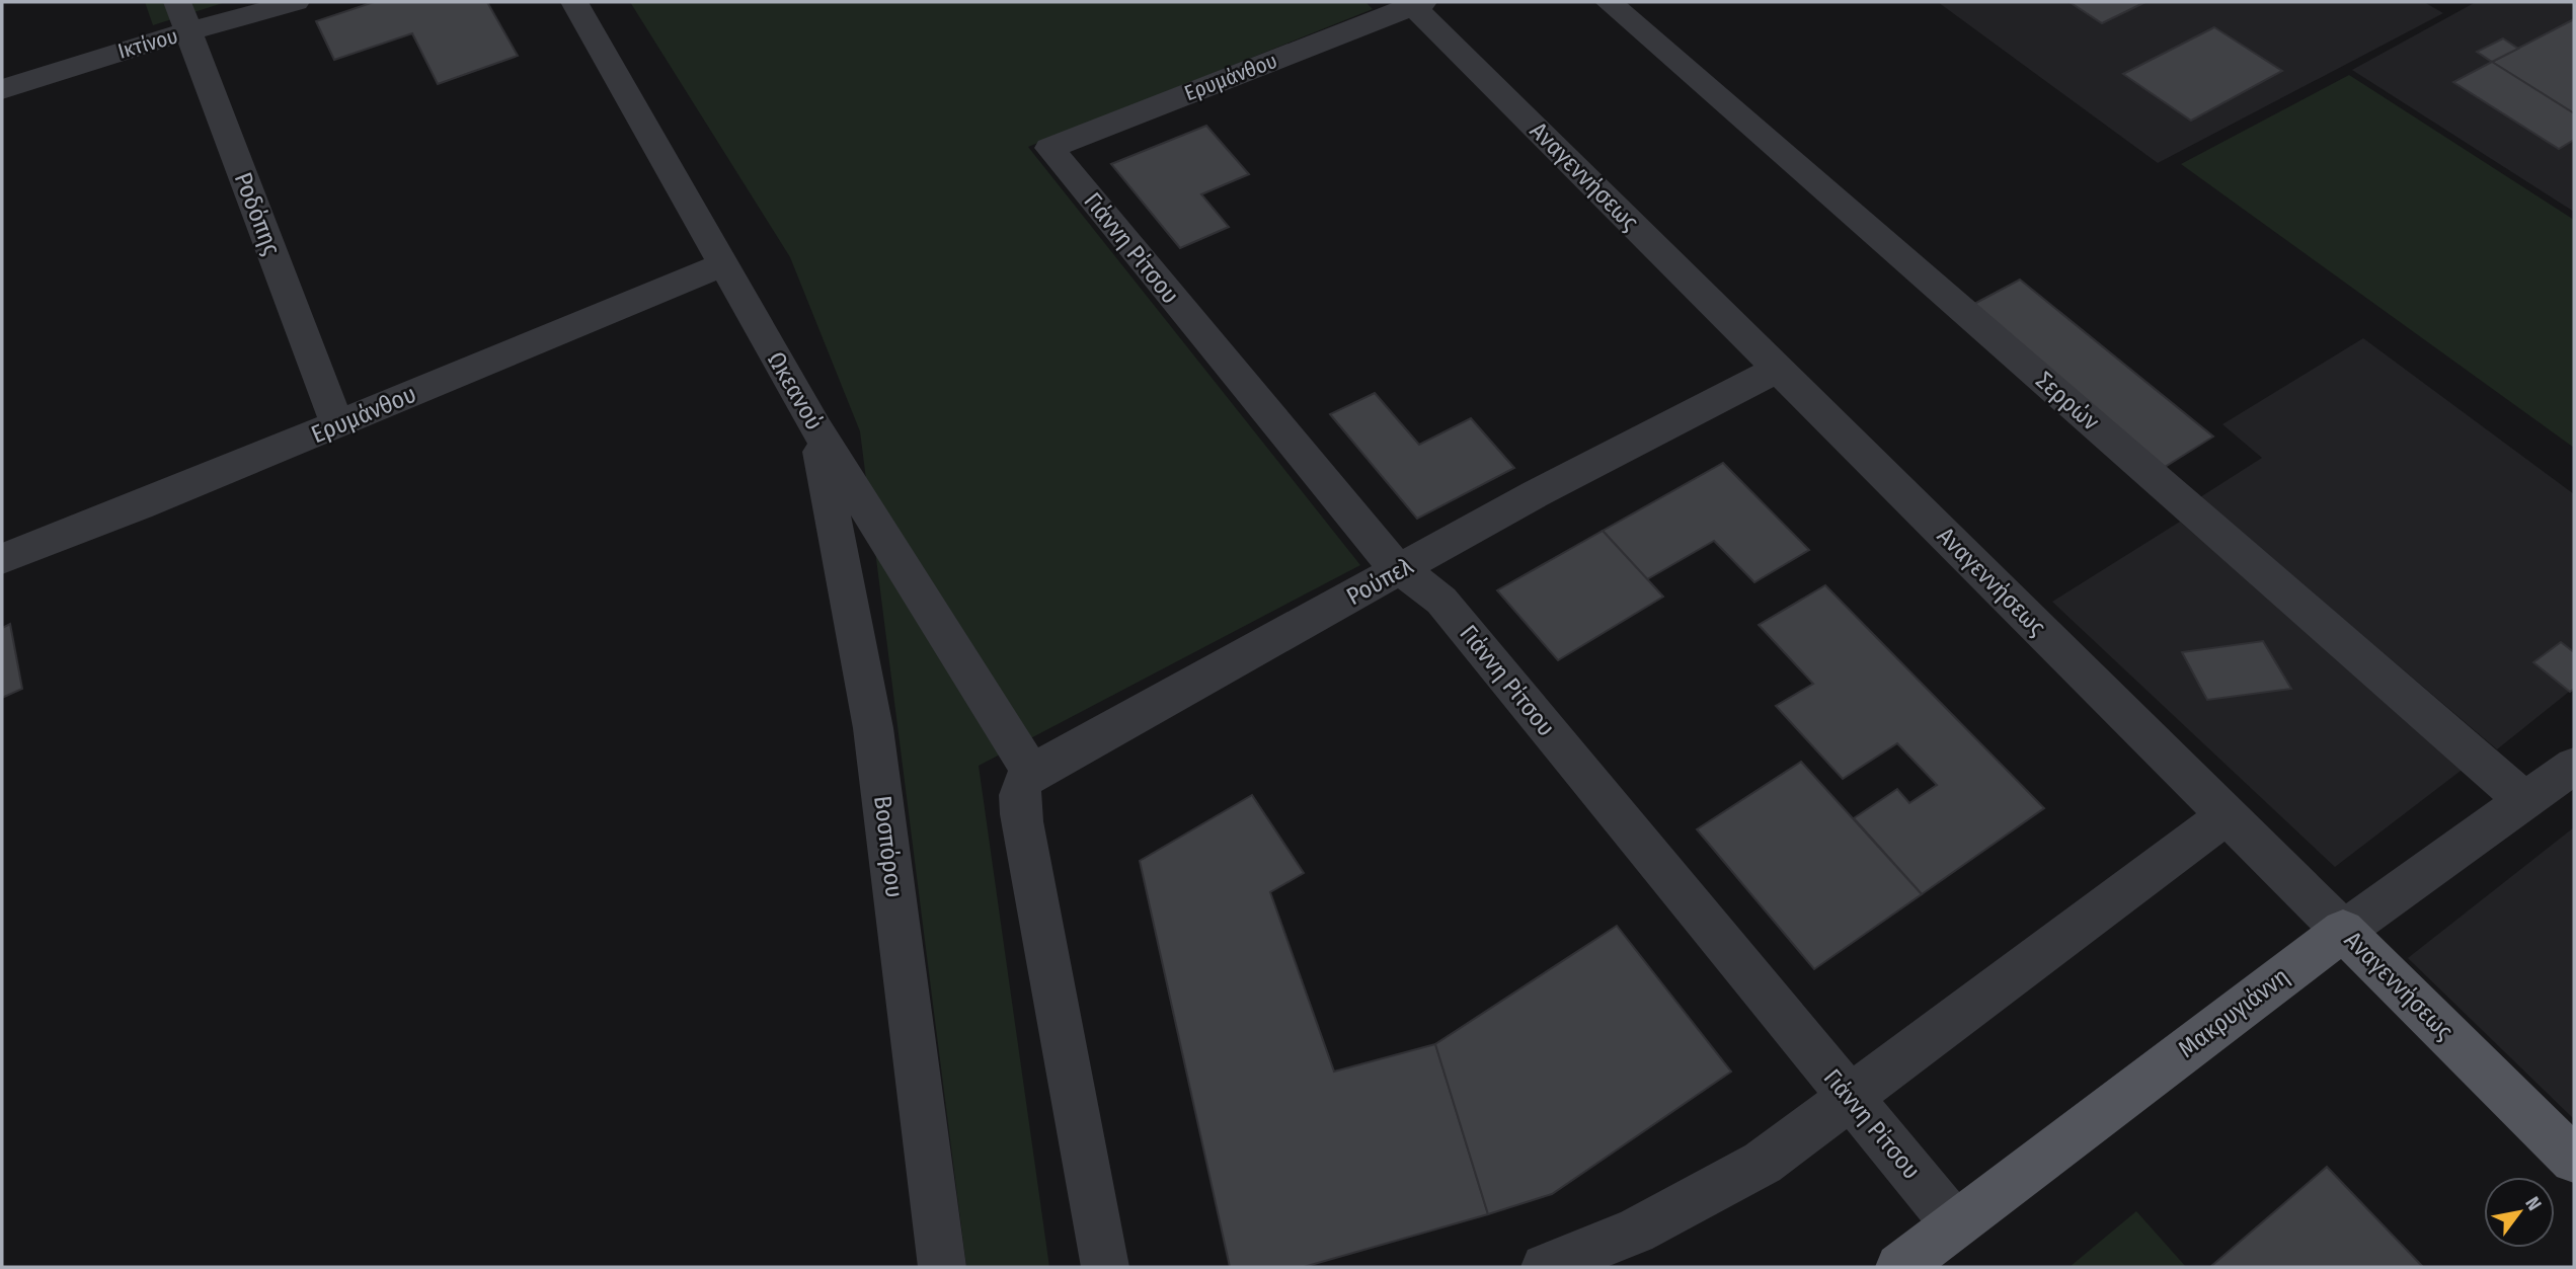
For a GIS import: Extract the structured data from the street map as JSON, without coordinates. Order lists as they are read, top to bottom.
{
  "streets": {
    "main road": ["Αναγεννήσεως", "Μακρυγιάννη"],
    "street": [
      "Ικτίνου",
      "Ερυμάνθου",
      "Ροδόπης",
      "Γιάννη Ρίτσου",
      "Ωκεανού",
      "Σερρών",
      "Ρούπελ",
      "Βοσπόρου"
    ]
  },
  "crossings": [
    ["Ικτίνου", "Ροδόπης"],
    ["Ερυμάνθου", "Αναγεννήσεως"],
    ["Ερυμάνθου", "Ροδόπης"],
    ["Ερυμάνθου", "Γιάννη Ρίτσου"],
    ["Ερυμάνθου", "Ωκεανού"],
    ["Αναγεννήσεως", "Ρούπελ"],
    ["Αναγεννήσεως", "Μακρυγιάννη"],
    ["Γιάννη Ρίτσου", "Ρούπελ"],
    ["Γιάννη Ρίτσου", "Μακρυγιάννη"],
    ["Ωκεανού", "Ρούπελ"],
    ["Ωκεανού", "Βοσπόρου"],
    ["Σερρών", "Μακρυγιάννη"]
  ],
  "north": "top right"
}
